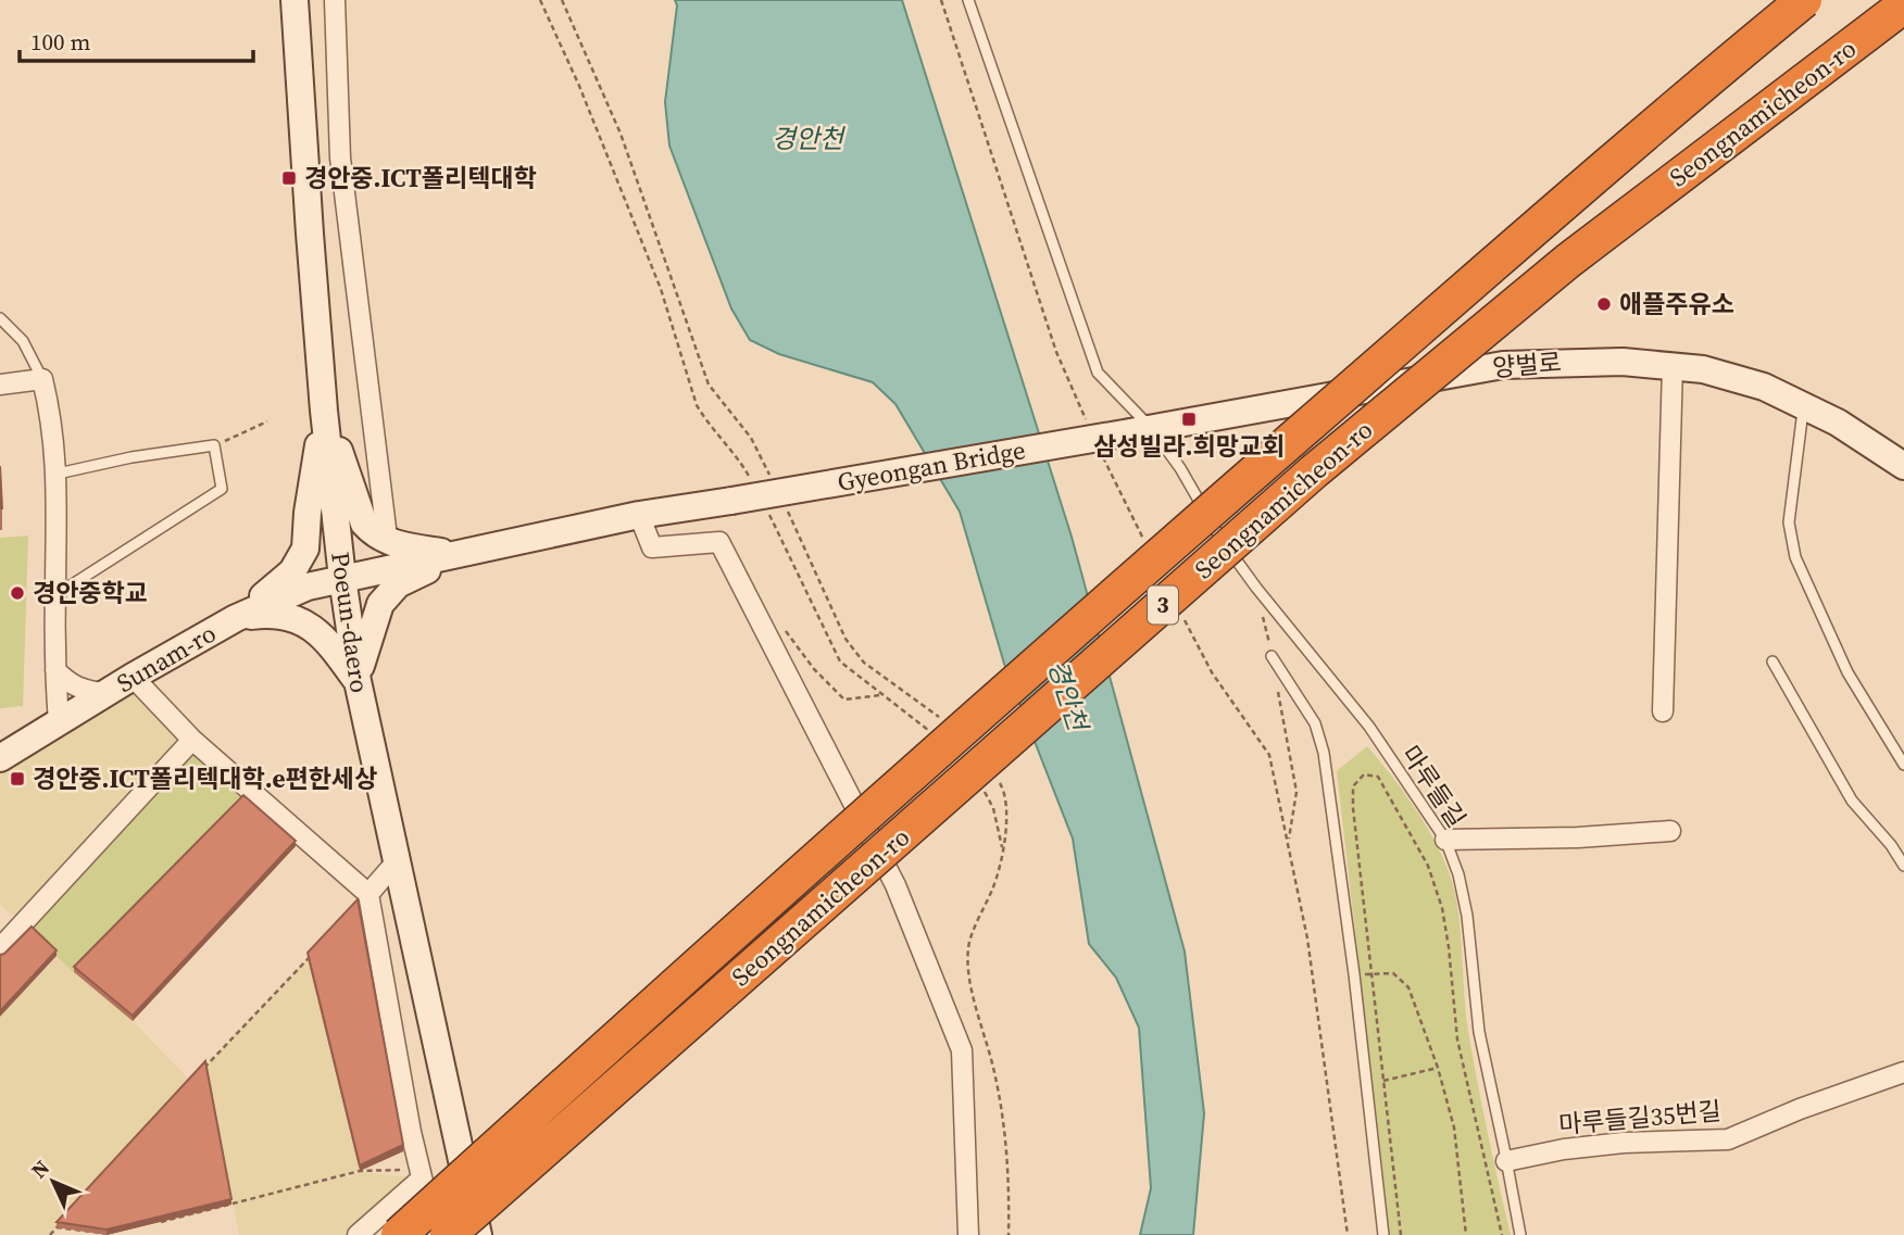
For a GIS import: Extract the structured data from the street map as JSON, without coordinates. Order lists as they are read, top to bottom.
{
  "streets": {
    "highway": ["Seongnamicheon-ro", "3"],
    "street": [
      "양벌로",
      "Gyeongan Bridge",
      "Poeun-daero",
      "Sunam-ro",
      "마루들길35번길"
    ],
    "lane": ["마루들길"]
  },
  "crossings": [
    ["양벌로", "Gyeongan Bridge"],
    ["양벌로", "마루들길"],
    ["Gyeongan Bridge", "Sunam-ro"],
    ["Gyeongan Bridge", "마루들길"],
    ["Poeun-daero", "Sunam-ro"],
    ["마루들길", "마루들길35번길"]
  ],
  "water": ["경안천"],
  "places": {
    "transit": ["경안중.ICT폴리텍대학", "삼성빌라.희망교회", "경안중.ICT폴리텍대학.e편한세상"],
    "other": ["애플주유소", "경안중학교"]
  },
  "scale_bar": "100 m",
  "north": "top left"
}
